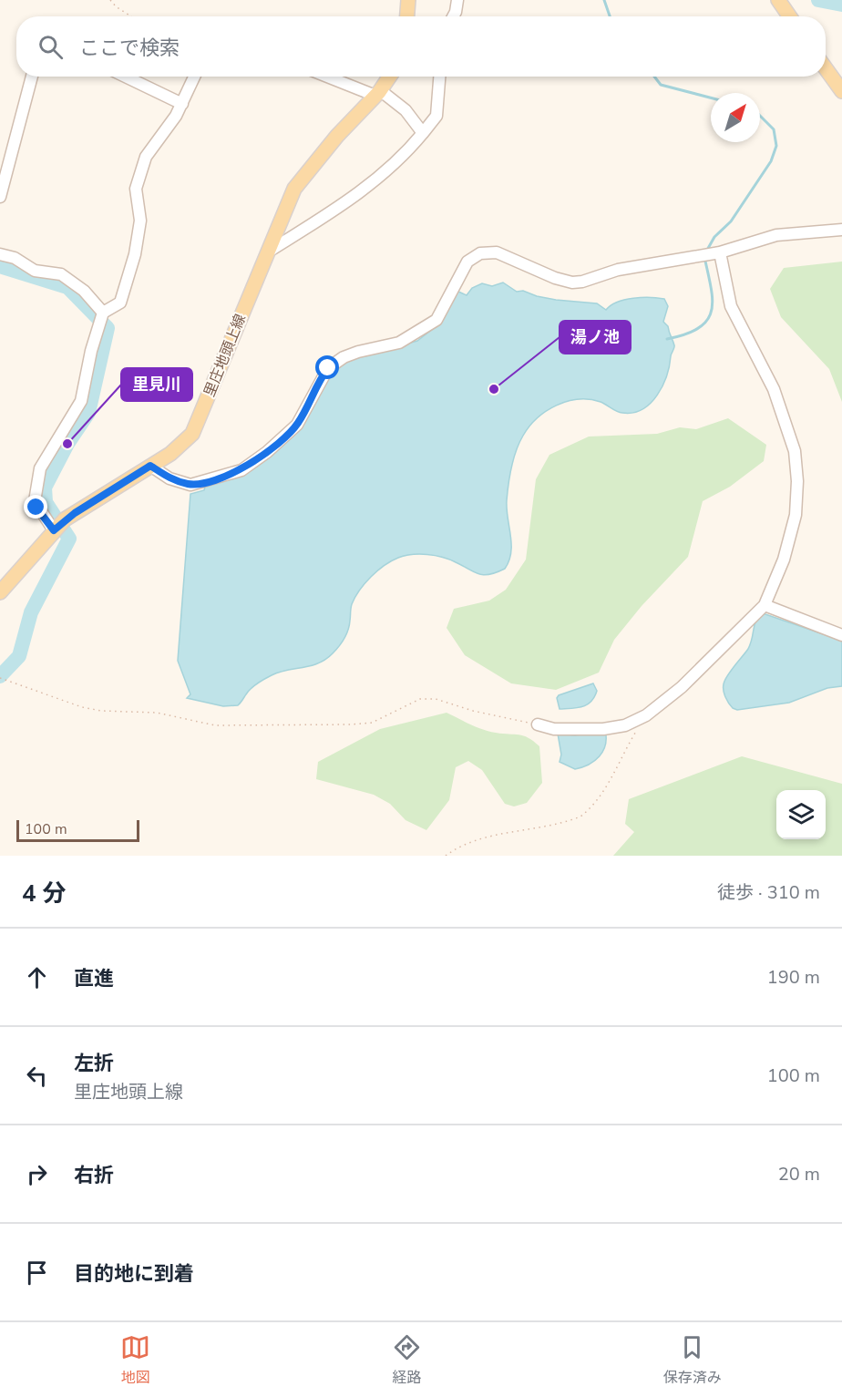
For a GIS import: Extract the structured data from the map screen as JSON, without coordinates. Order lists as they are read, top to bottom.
{
  "streets": {
    "main road": ["里庄地頭上線"]
  },
  "places": ["湯ノ池", "里見川"],
  "scale_bar": "100 m",
  "north": "top right",
  "page": {
    "search": "ここで検索",
    "scale": "100 m",
    "heading": ["4 分", "徒歩 · 310 m"],
    "list": [
      ["直進", "190 m"],
      ["左折", "里庄地頭上線", "100 m"],
      ["右折", "20 m"],
      "目的地に到着"
    ],
    "nav": ["地図", "経路", "保存済み"]
  }
}
